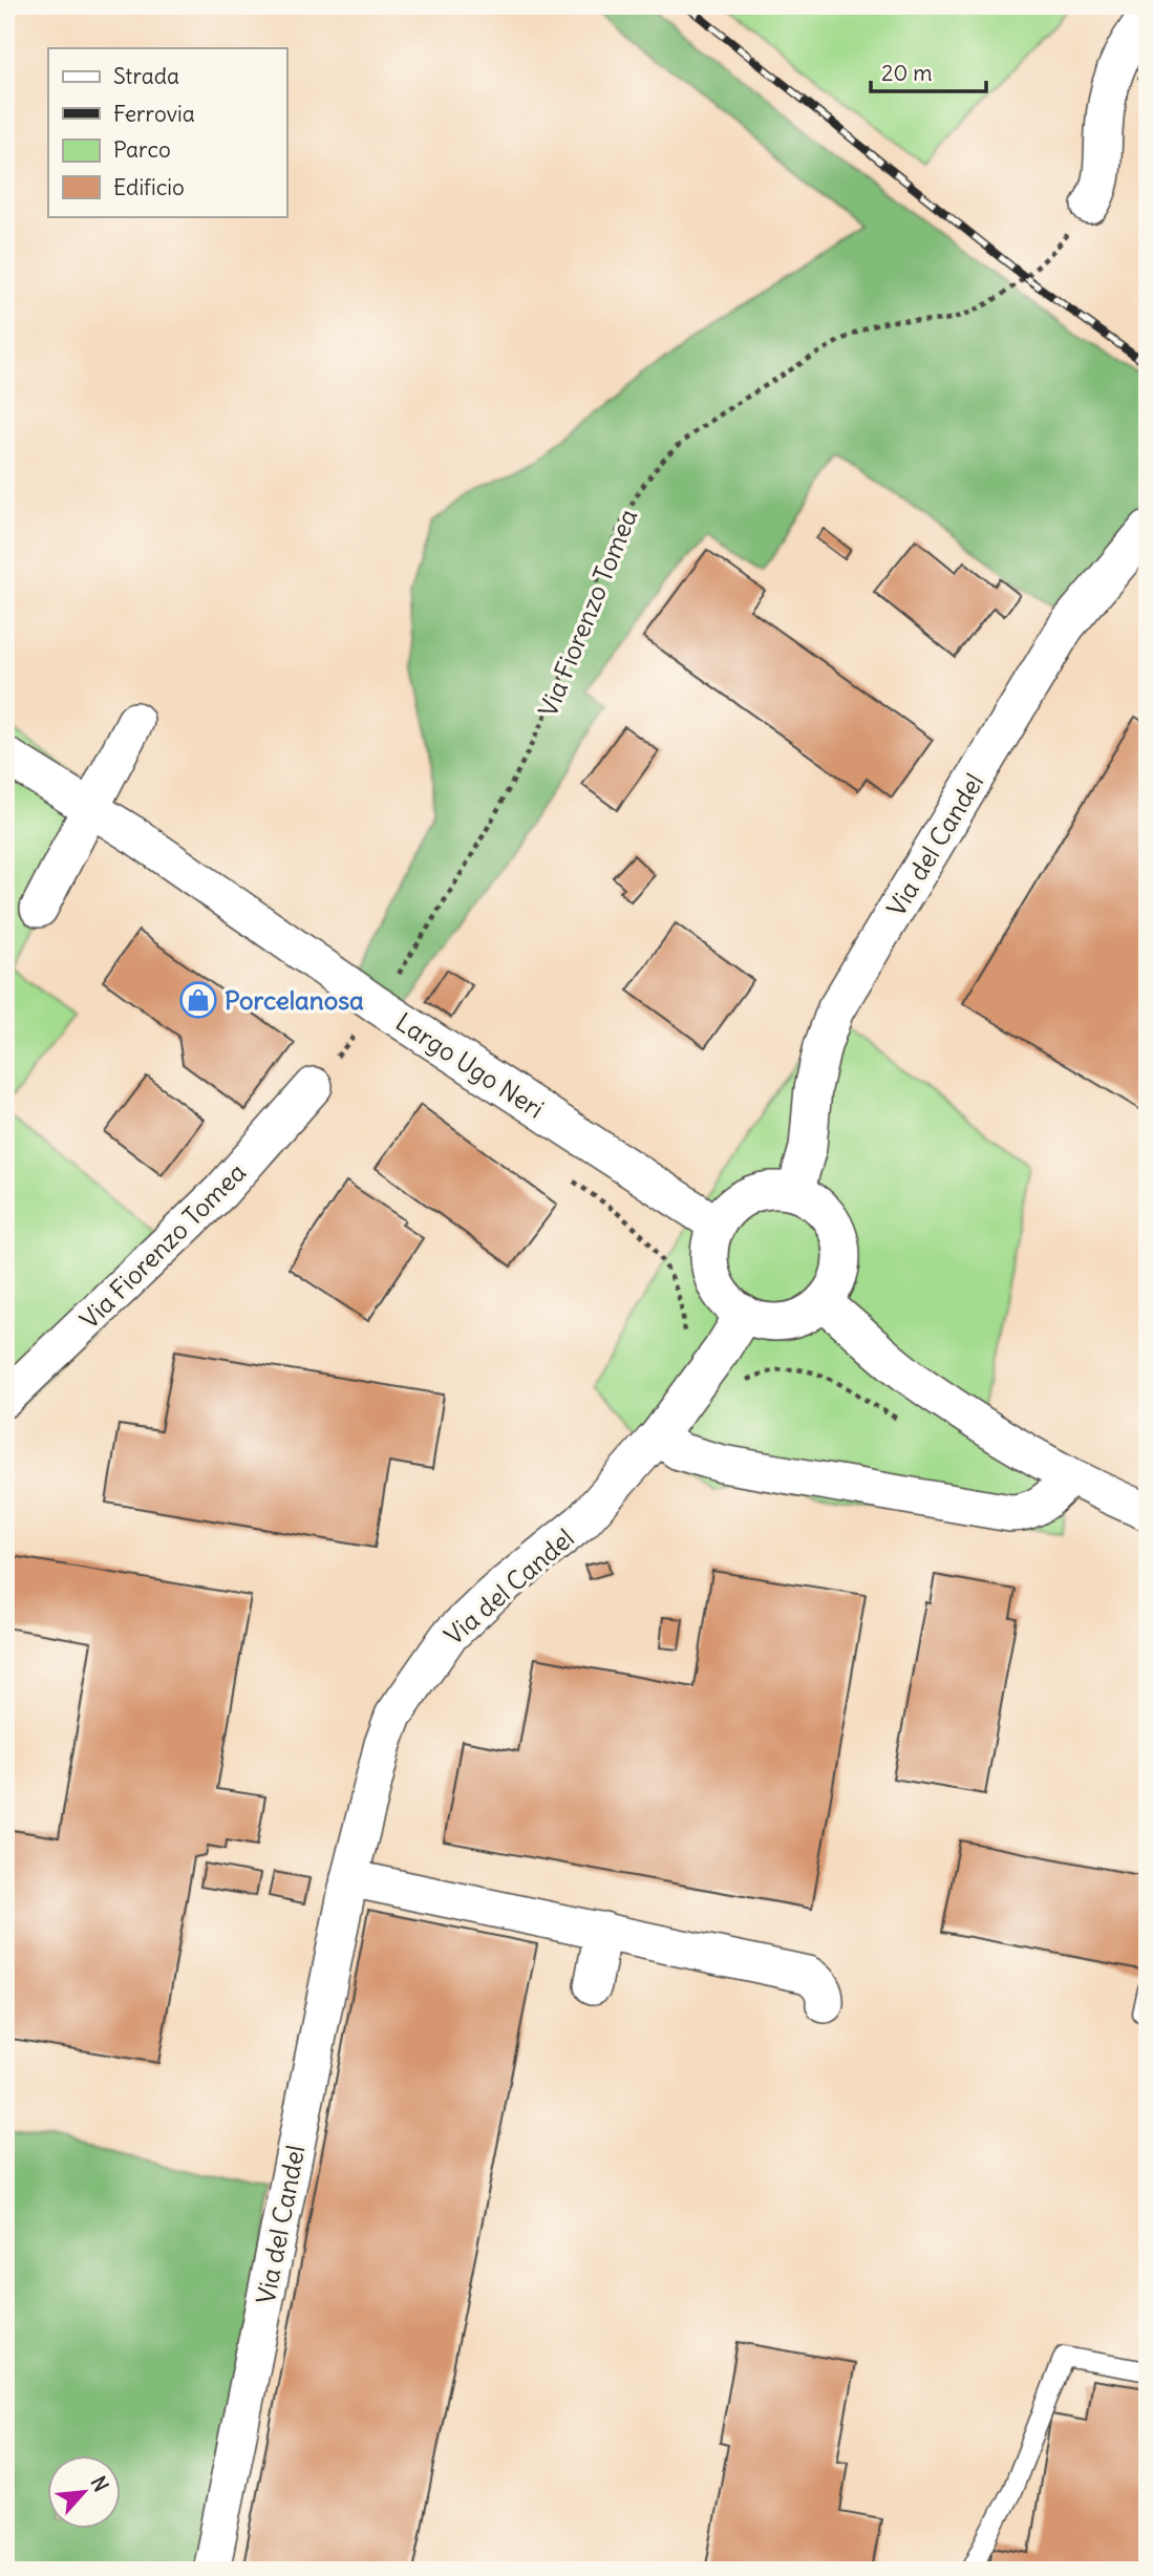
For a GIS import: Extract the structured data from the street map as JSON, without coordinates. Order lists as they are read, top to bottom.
{
  "streets": {
    "street": ["Via Fiorenzo Tomea", "Via del Candel", "Largo Ugo Neri"]
  },
  "crossings": [
    ["Via Fiorenzo Tomea", "Largo Ugo Neri"],
    ["Via del Candel", "Largo Ugo Neri"]
  ],
  "places": {
    "shop": ["Porcelanosa"]
  },
  "legend": [
    "Strada",
    "Ferrovia",
    "Parco",
    "Edificio"
  ],
  "scale_bar": "20 m",
  "north": "top right"
}
